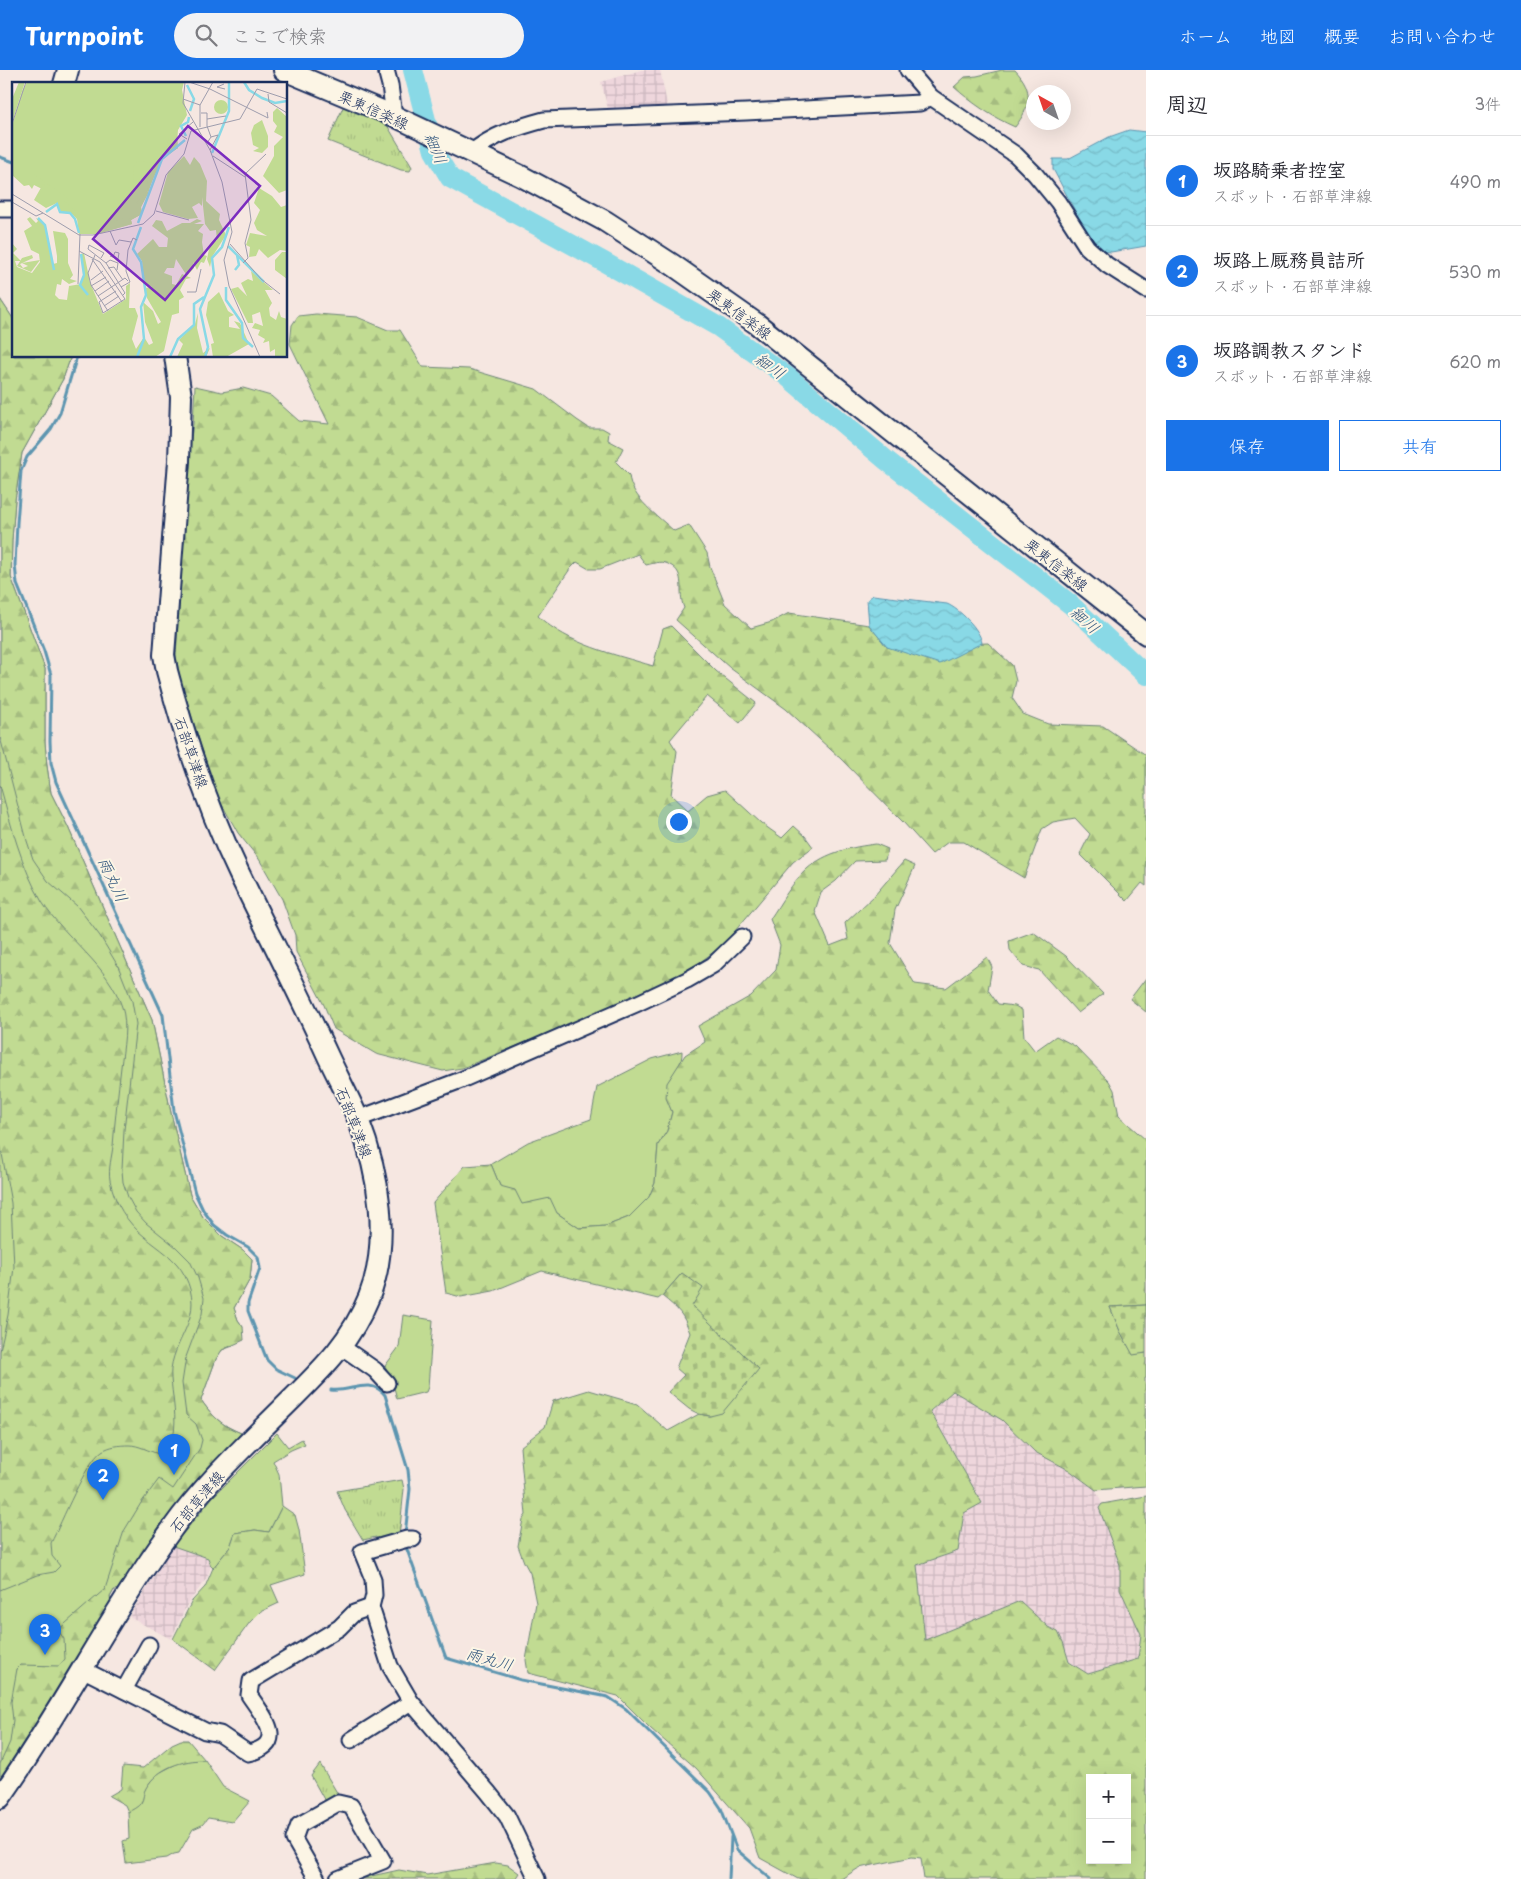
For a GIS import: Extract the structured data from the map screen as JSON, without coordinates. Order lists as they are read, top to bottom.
{
  "streets": {
    "main road": ["栗東信楽線", "石部草津線"]
  },
  "water": ["細川", "雨丸川"],
  "north": "top left",
  "page": {
    "header": "Turnpoint",
    "search": "ここで検索",
    "nav": [
      "ホーム",
      "地図",
      "概要",
      "お問い合わせ"
    ],
    "heading": ["周辺", "3件"],
    "list": [
      {
        "mark": "1",
        "name": "坂路騎乗者控室",
        "note": "スポット · 石部草津線",
        "value": "490 m"
      },
      {
        "mark": "2",
        "name": "坂路上厩務員詰所",
        "note": "スポット · 石部草津線",
        "value": "530 m"
      },
      {
        "mark": "3",
        "name": "坂路調教スタンド",
        "note": "スポット · 石部草津線",
        "value": "620 m"
      }
    ],
    "buttons": ["保存", "共有"],
    "pins": ["1", "2", "3"],
    "map_buttons": ["+", "−"]
  }
}
